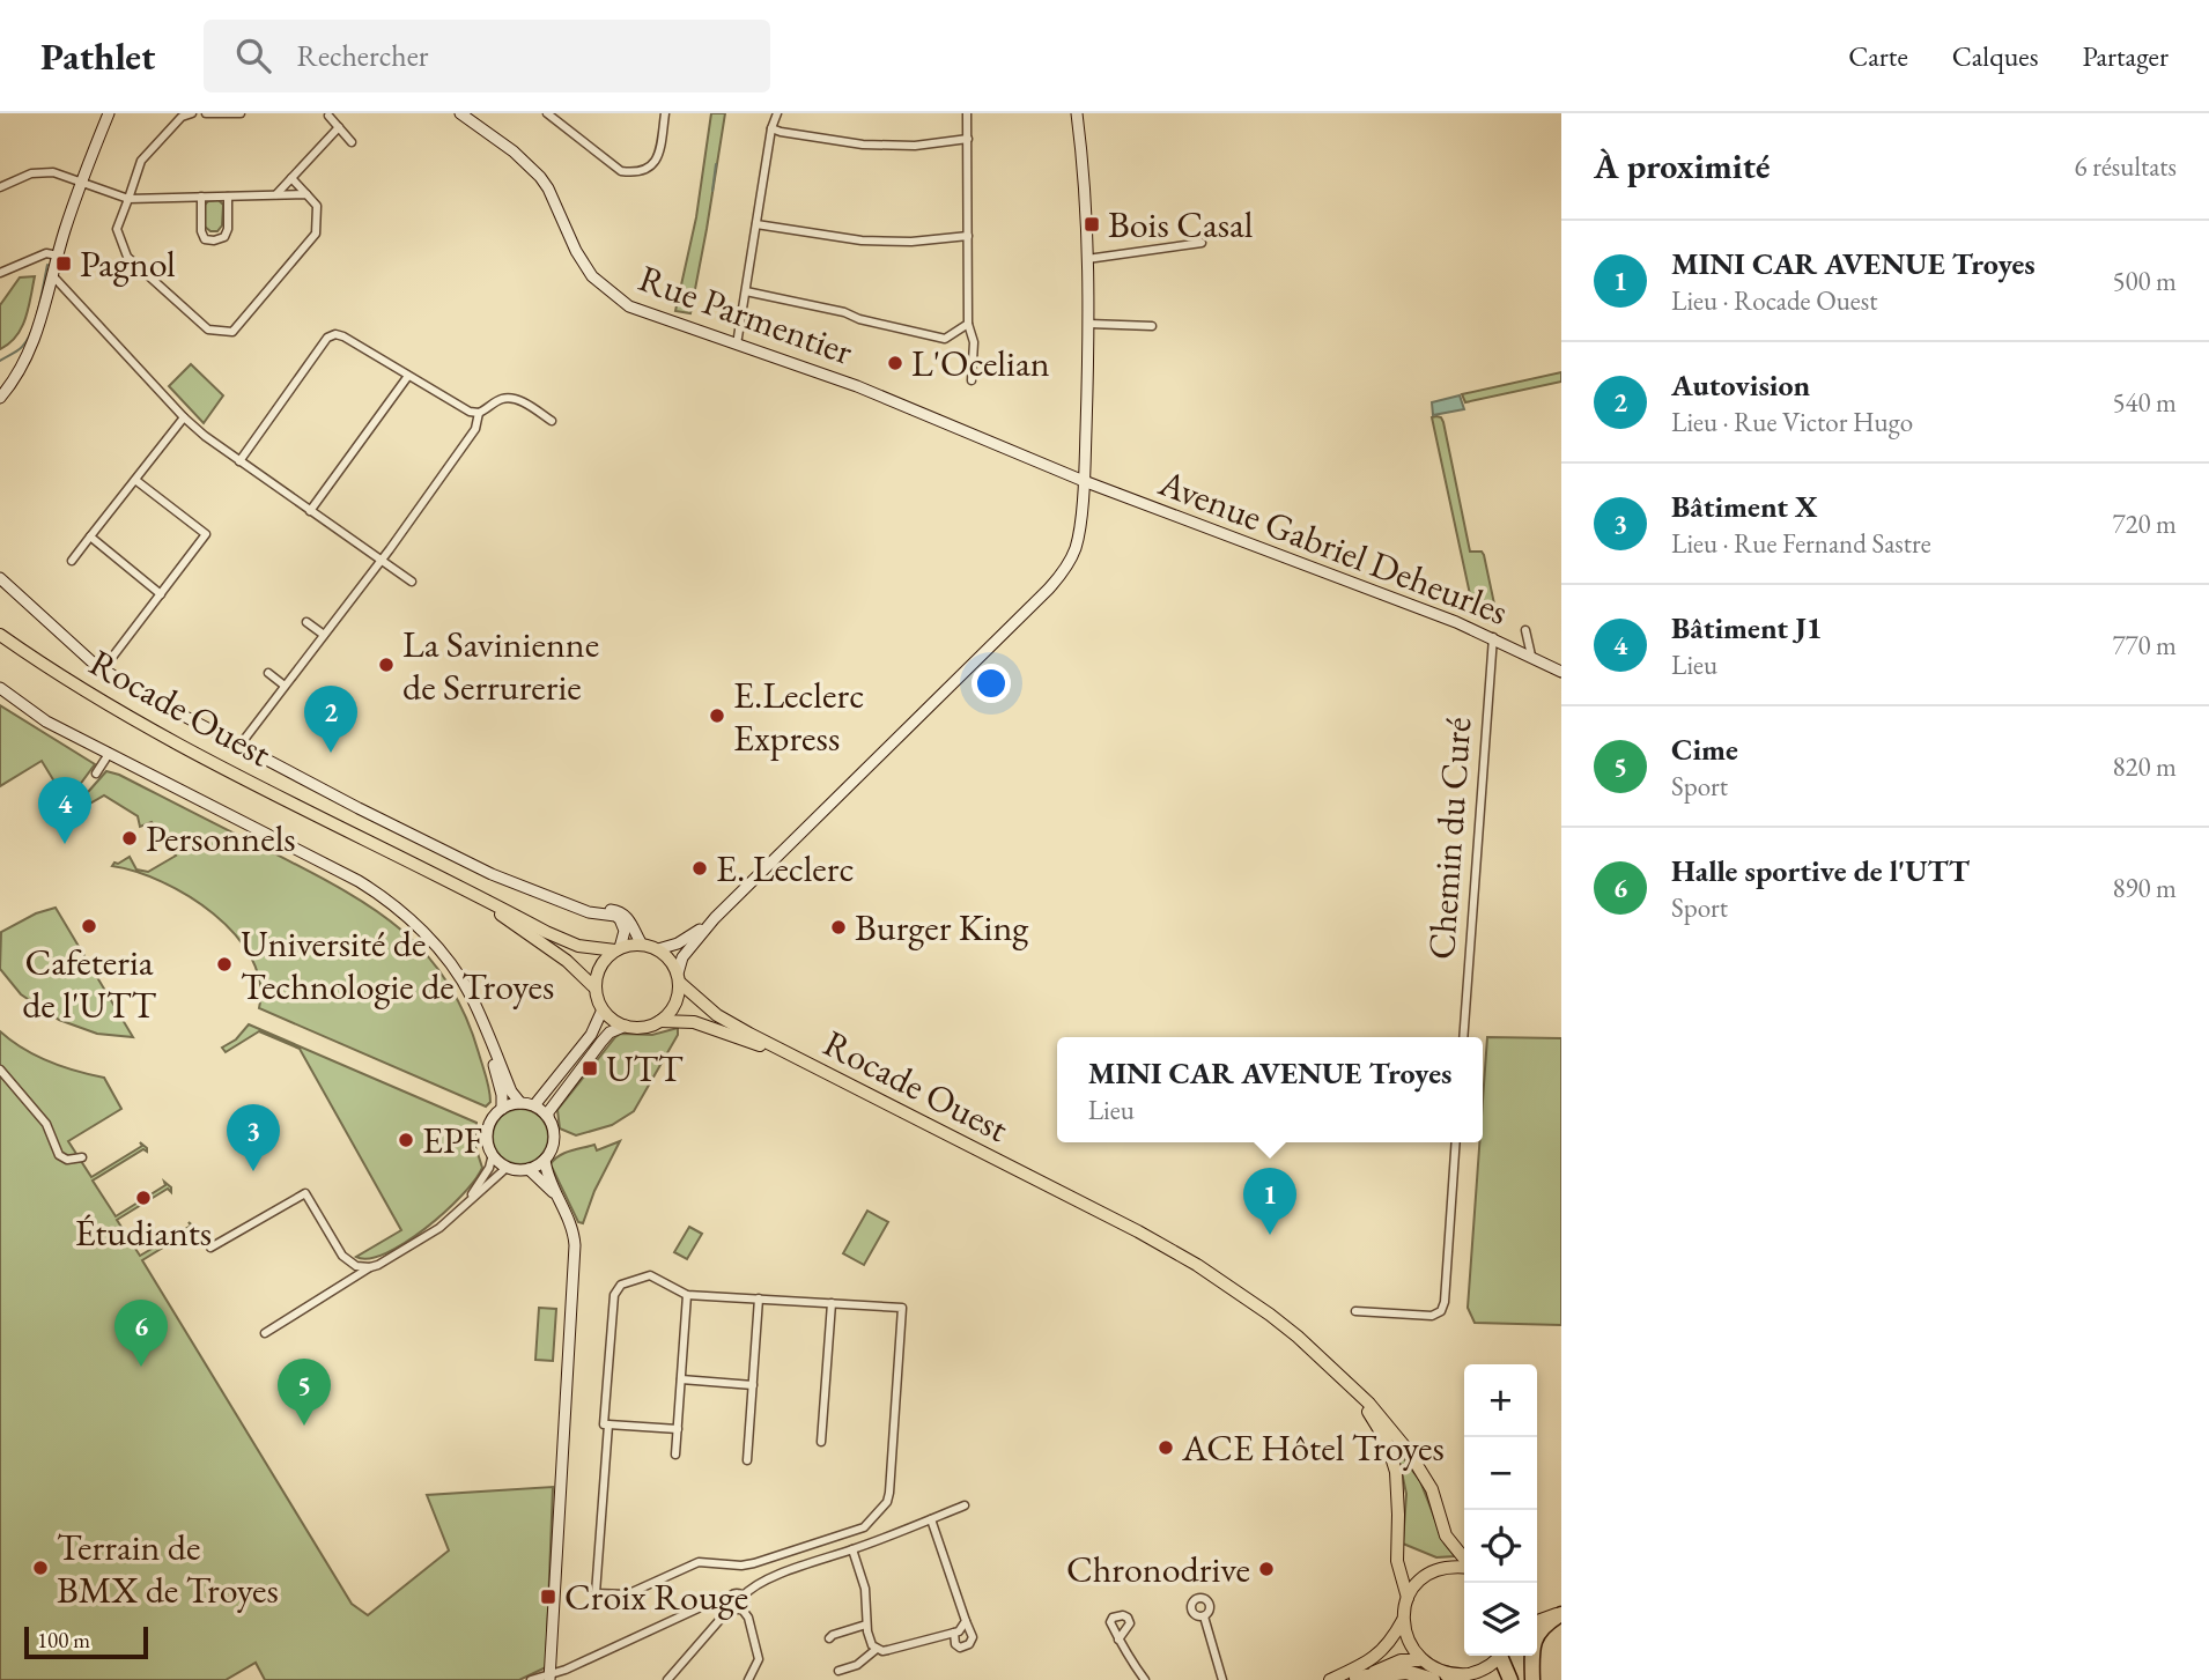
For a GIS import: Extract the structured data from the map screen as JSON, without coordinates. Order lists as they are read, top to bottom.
{
  "streets": {
    "main road": ["Rocade Ouest"],
    "street": ["Rue Parmentier", "Avenue Gabriel Deheurles", "Chemin du Curé"]
  },
  "crossings": [
    ["Rue Parmentier", "Avenue Gabriel Deheurles"],
    ["Avenue Gabriel Deheurles", "Chemin du Curé"]
  ],
  "places": {
    "transit": [
      "Bois Casal",
      "Pagnol",
      "UTT",
      "Croix Rouge"
    ],
    "other": [
      "L'Ocelian",
      "La Savinienne de Serrurerie",
      "E.Leclerc Express",
      "Personnels",
      "E. Leclerc",
      "Cafeteria de l'UTT",
      "Burger King",
      "Université de Technologie de Troyes",
      "EPF",
      "Étudiants",
      "ACE Hôtel Troyes",
      "Terrain de BMX de Troyes",
      "Chronodrive"
    ]
  },
  "scale_bar": "100 m",
  "page": {
    "header": "Pathlet",
    "search": "Rechercher",
    "nav": ["Carte", "Calques", "Partager"],
    "heading": ["À proximité", "6 résultats"],
    "list": [
      {
        "mark": "1",
        "name": "MINI CAR AVENUE Troyes",
        "note": "Lieu · Rocade Ouest",
        "value": "500 m"
      },
      {
        "mark": "2",
        "name": "Autovision",
        "note": "Lieu · Rue Victor Hugo",
        "value": "540 m"
      },
      {
        "mark": "3",
        "name": "Bâtiment X",
        "note": "Lieu · Rue Fernand Sastre",
        "value": "720 m"
      },
      {
        "mark": "4",
        "name": "Bâtiment J1",
        "note": "Lieu",
        "value": "770 m"
      },
      {
        "mark": "5",
        "name": "Cime",
        "note": "Sport",
        "value": "820 m"
      },
      {
        "mark": "6",
        "name": "Halle sportive de l'UTT",
        "note": "Sport",
        "value": "890 m"
      }
    ],
    "pins": [
      "2",
      "4",
      "3",
      "1",
      "6",
      "5"
    ],
    "popup": ["MINI CAR AVENUE Troyes", "Lieu"],
    "map_buttons": ["+", "−"],
    "scale": "100 m"
  }
}
